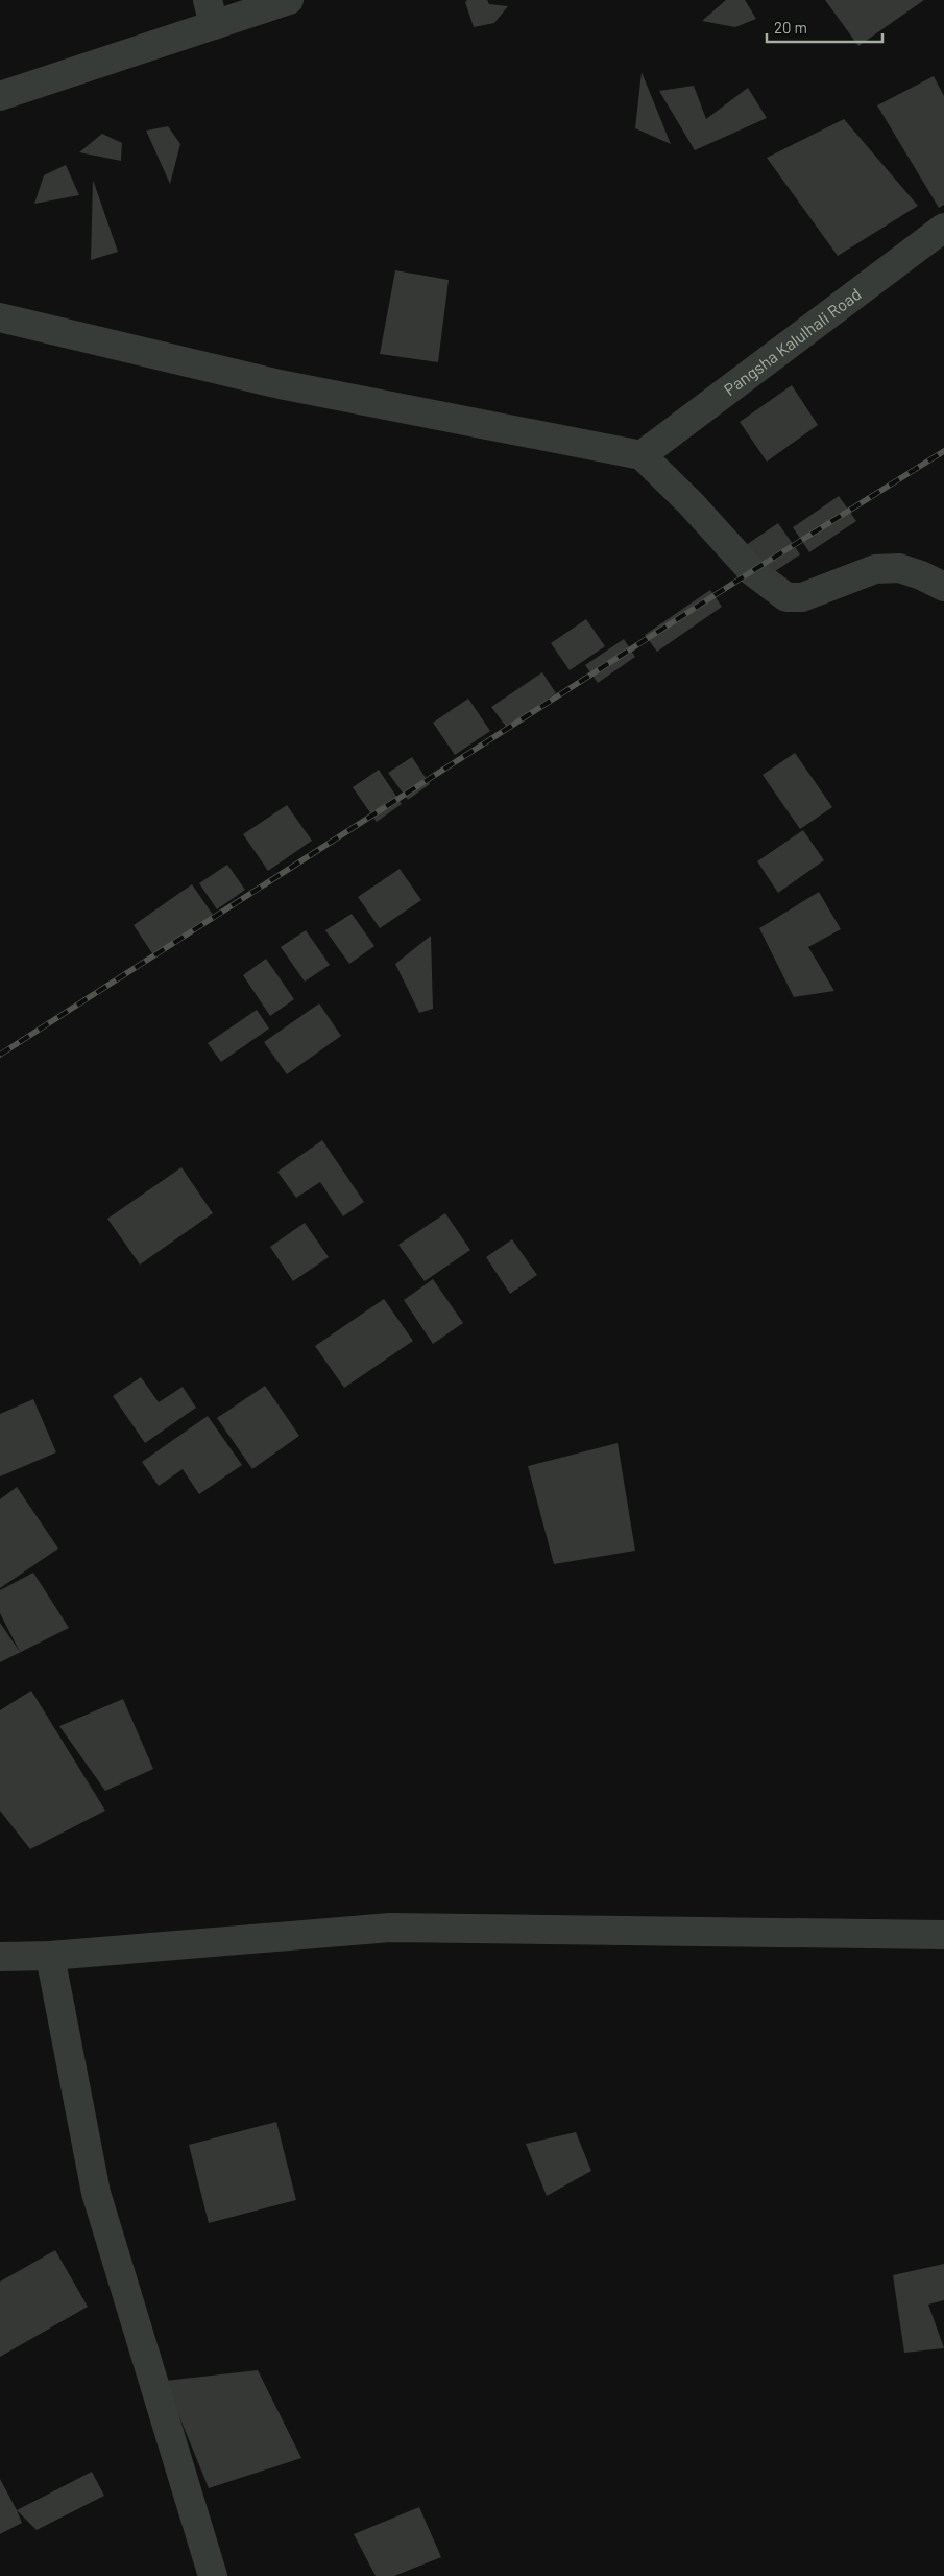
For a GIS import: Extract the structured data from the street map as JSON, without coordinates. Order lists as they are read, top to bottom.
{
  "streets": {
    "street": ["Pangsha Kalulhali Road"]
  },
  "scale_bar": "20 m"
}
